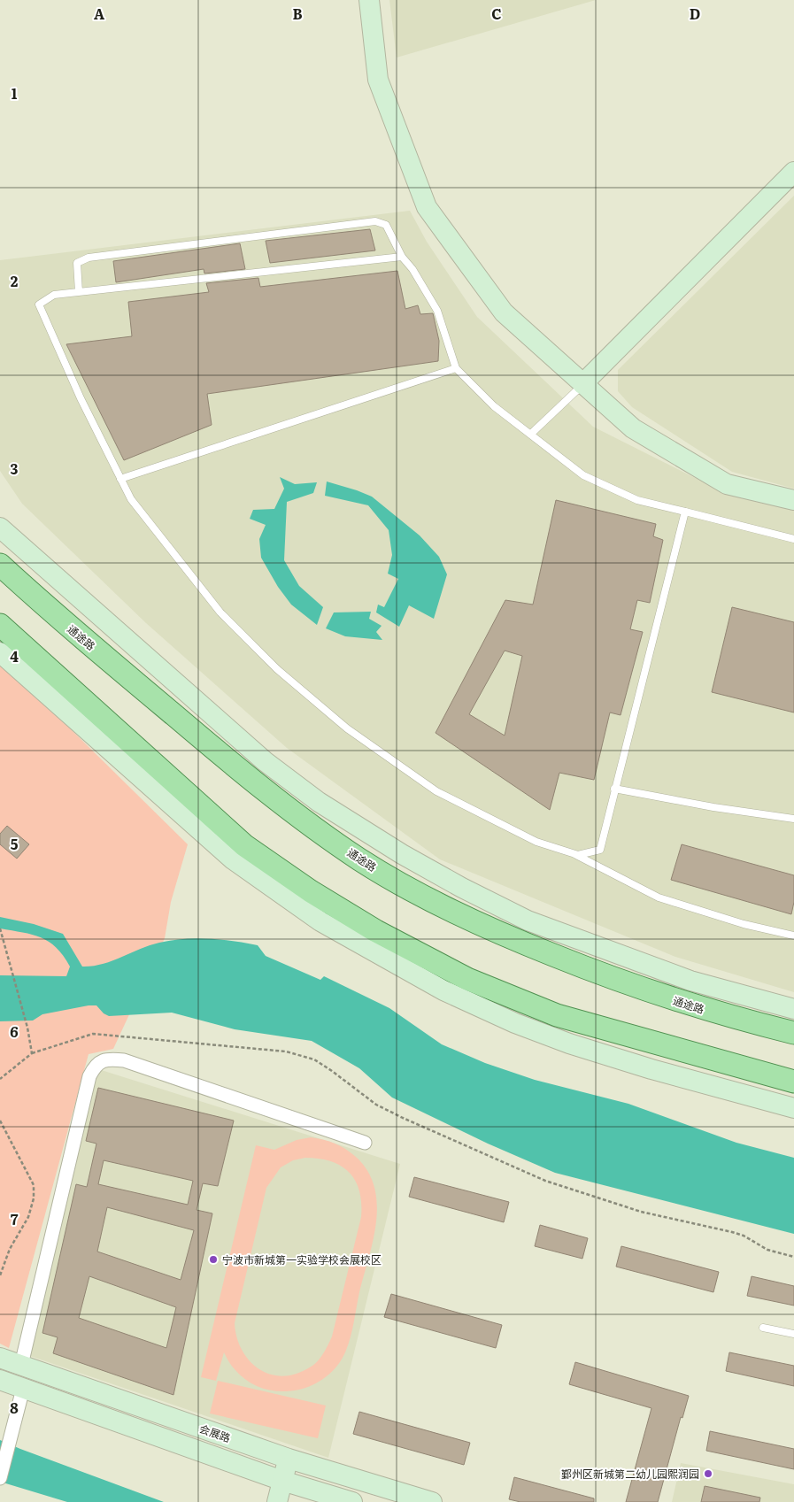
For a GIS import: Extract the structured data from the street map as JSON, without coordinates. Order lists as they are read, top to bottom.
{
  "streets": {
    "main road": ["通途路"],
    "street": ["会展路"]
  },
  "places": ["宁波市新城第一实验学校会展校区", "鄞州区新城第二幼儿园熙润园"],
  "grid": {
    "columns": [
      "A",
      "B",
      "C",
      "D"
    ],
    "rows": [
      "1",
      "2",
      "3",
      "4",
      "5",
      "6",
      "7",
      "8"
    ]
  }
}
